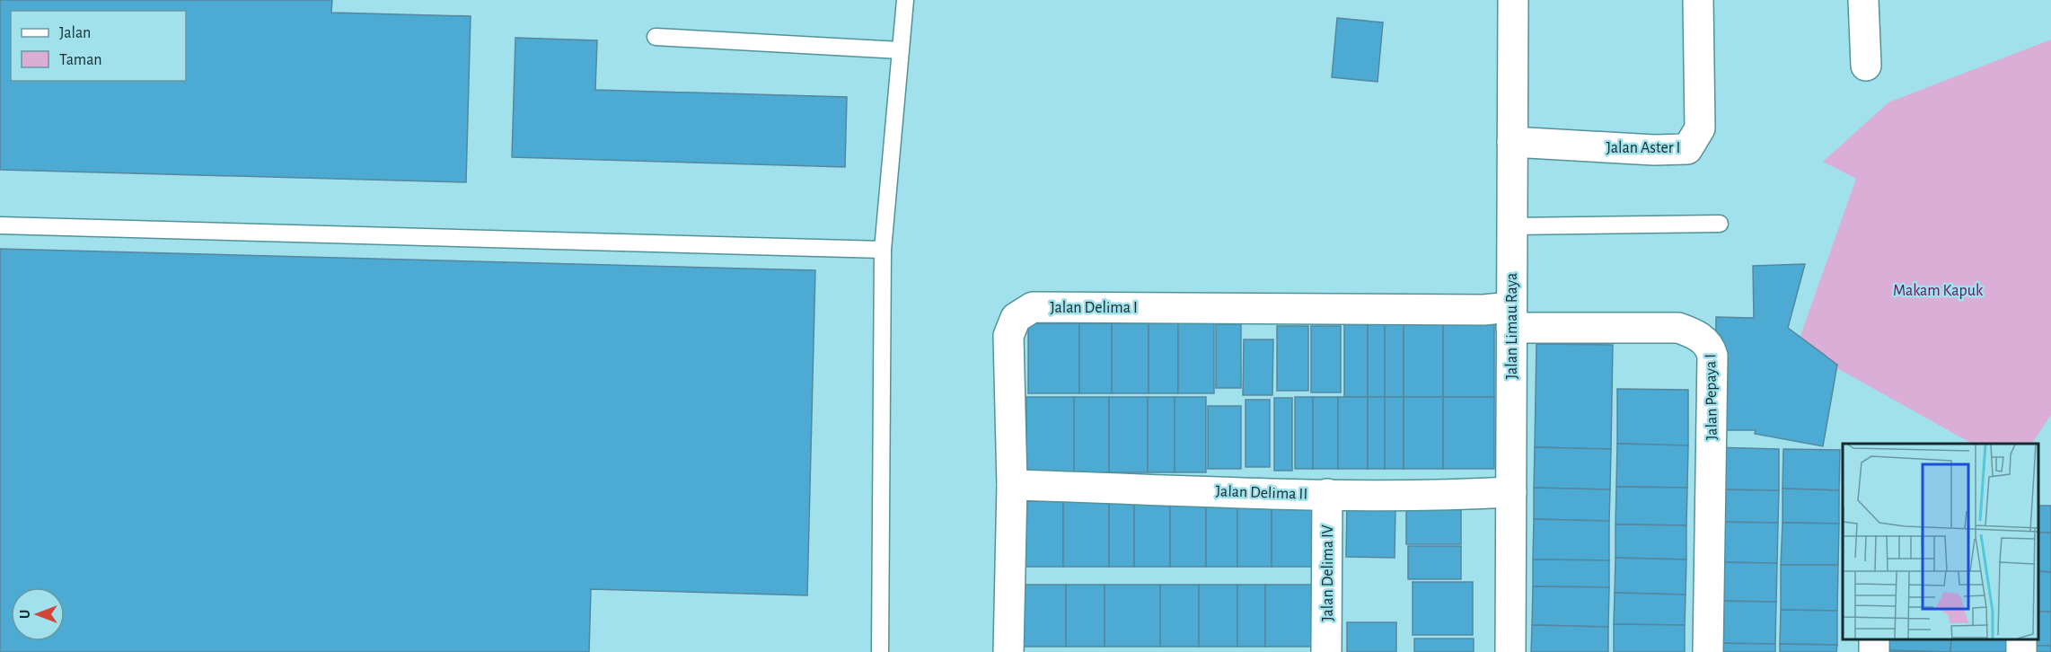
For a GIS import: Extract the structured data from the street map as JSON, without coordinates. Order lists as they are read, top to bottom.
{
  "streets": {
    "street": [
      "Jalan Aster I",
      "Jalan Delima I",
      "Jalan Limau Raya",
      "Jalan Pepaya I",
      "Jalan Delima II",
      "Jalan Delima IV"
    ]
  },
  "crossings": [
    ["Jalan Aster I", "Jalan Limau Raya"],
    ["Jalan Delima I", "Jalan Limau Raya"],
    ["Jalan Delima I", "Jalan Pepaya I"],
    ["Jalan Delima I", "Jalan Delima II"],
    ["Jalan Limau Raya", "Jalan Pepaya I"],
    ["Jalan Limau Raya", "Jalan Delima II"],
    ["Jalan Delima II", "Jalan Delima IV"]
  ],
  "parks": ["Makam Kapuk"],
  "legend": ["Jalan", "Taman"],
  "north": "left"
}
